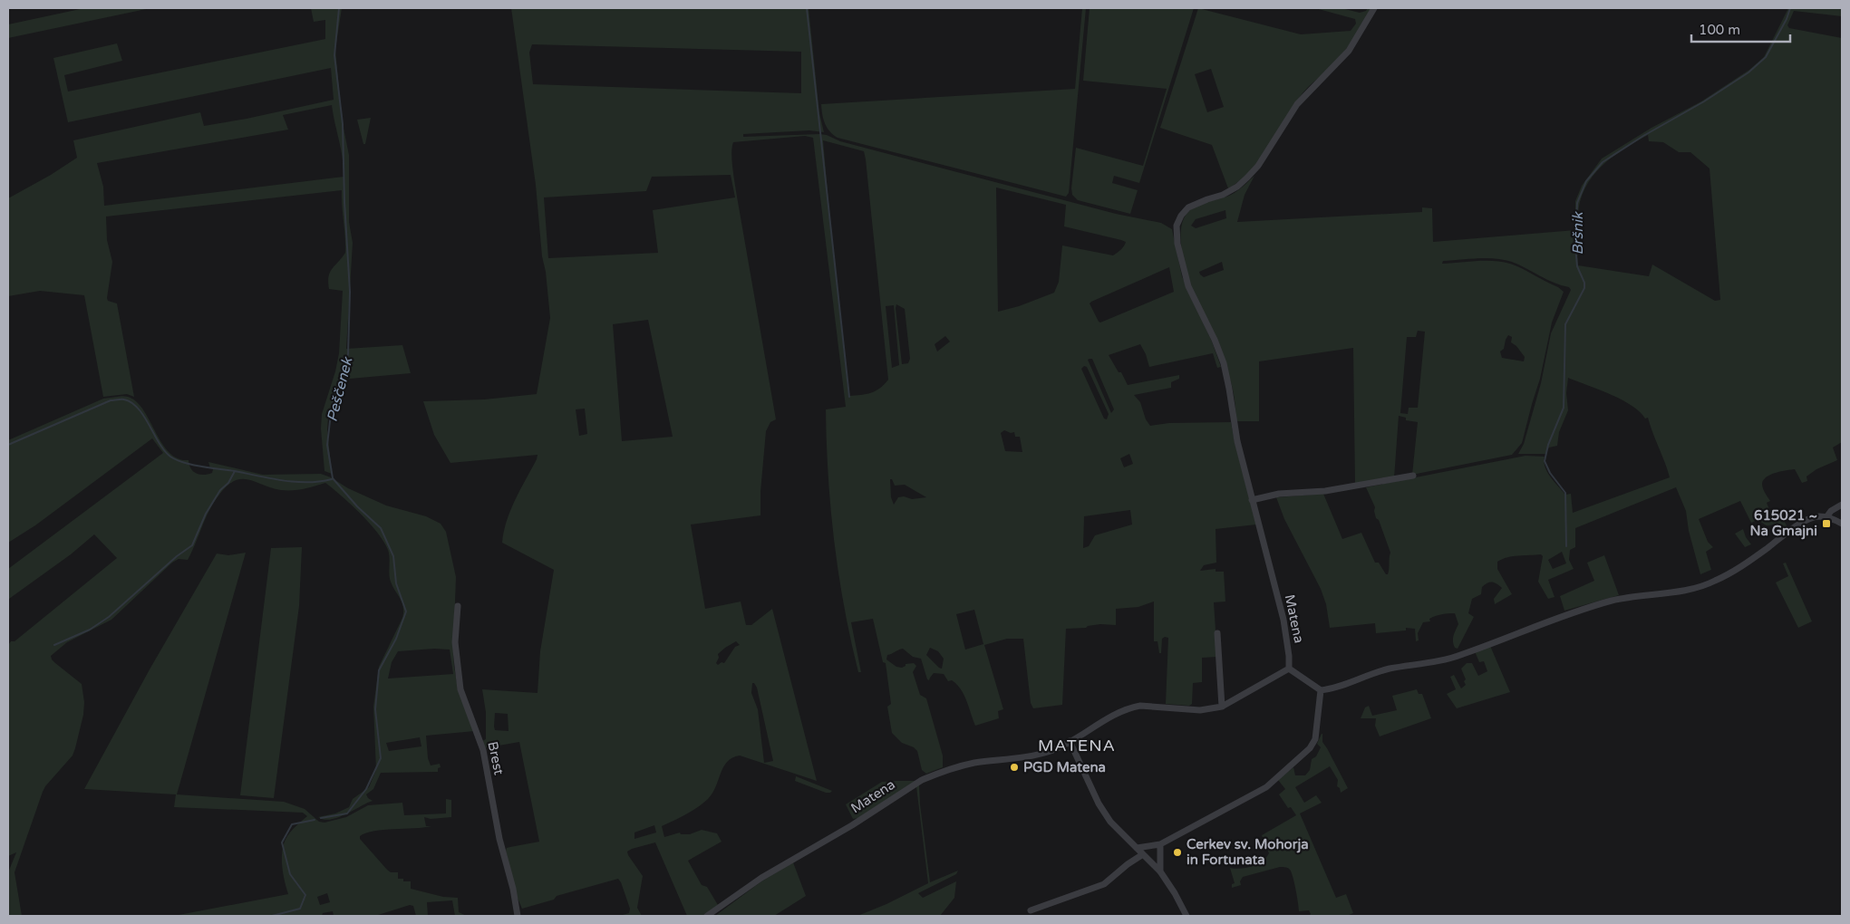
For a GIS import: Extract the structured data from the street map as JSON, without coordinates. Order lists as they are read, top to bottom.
{
  "streets": {
    "street": ["Matena", "Brest"]
  },
  "districts": ["MATENA"],
  "water": ["Bršnik", "Peščenek"],
  "places": {
    "transit": ["615021 ~ Na Gmajni"],
    "other": ["PGD Matena", "Cerkev sv. Mohorja in Fortunata"]
  },
  "scale_bar": "100 m"
}
